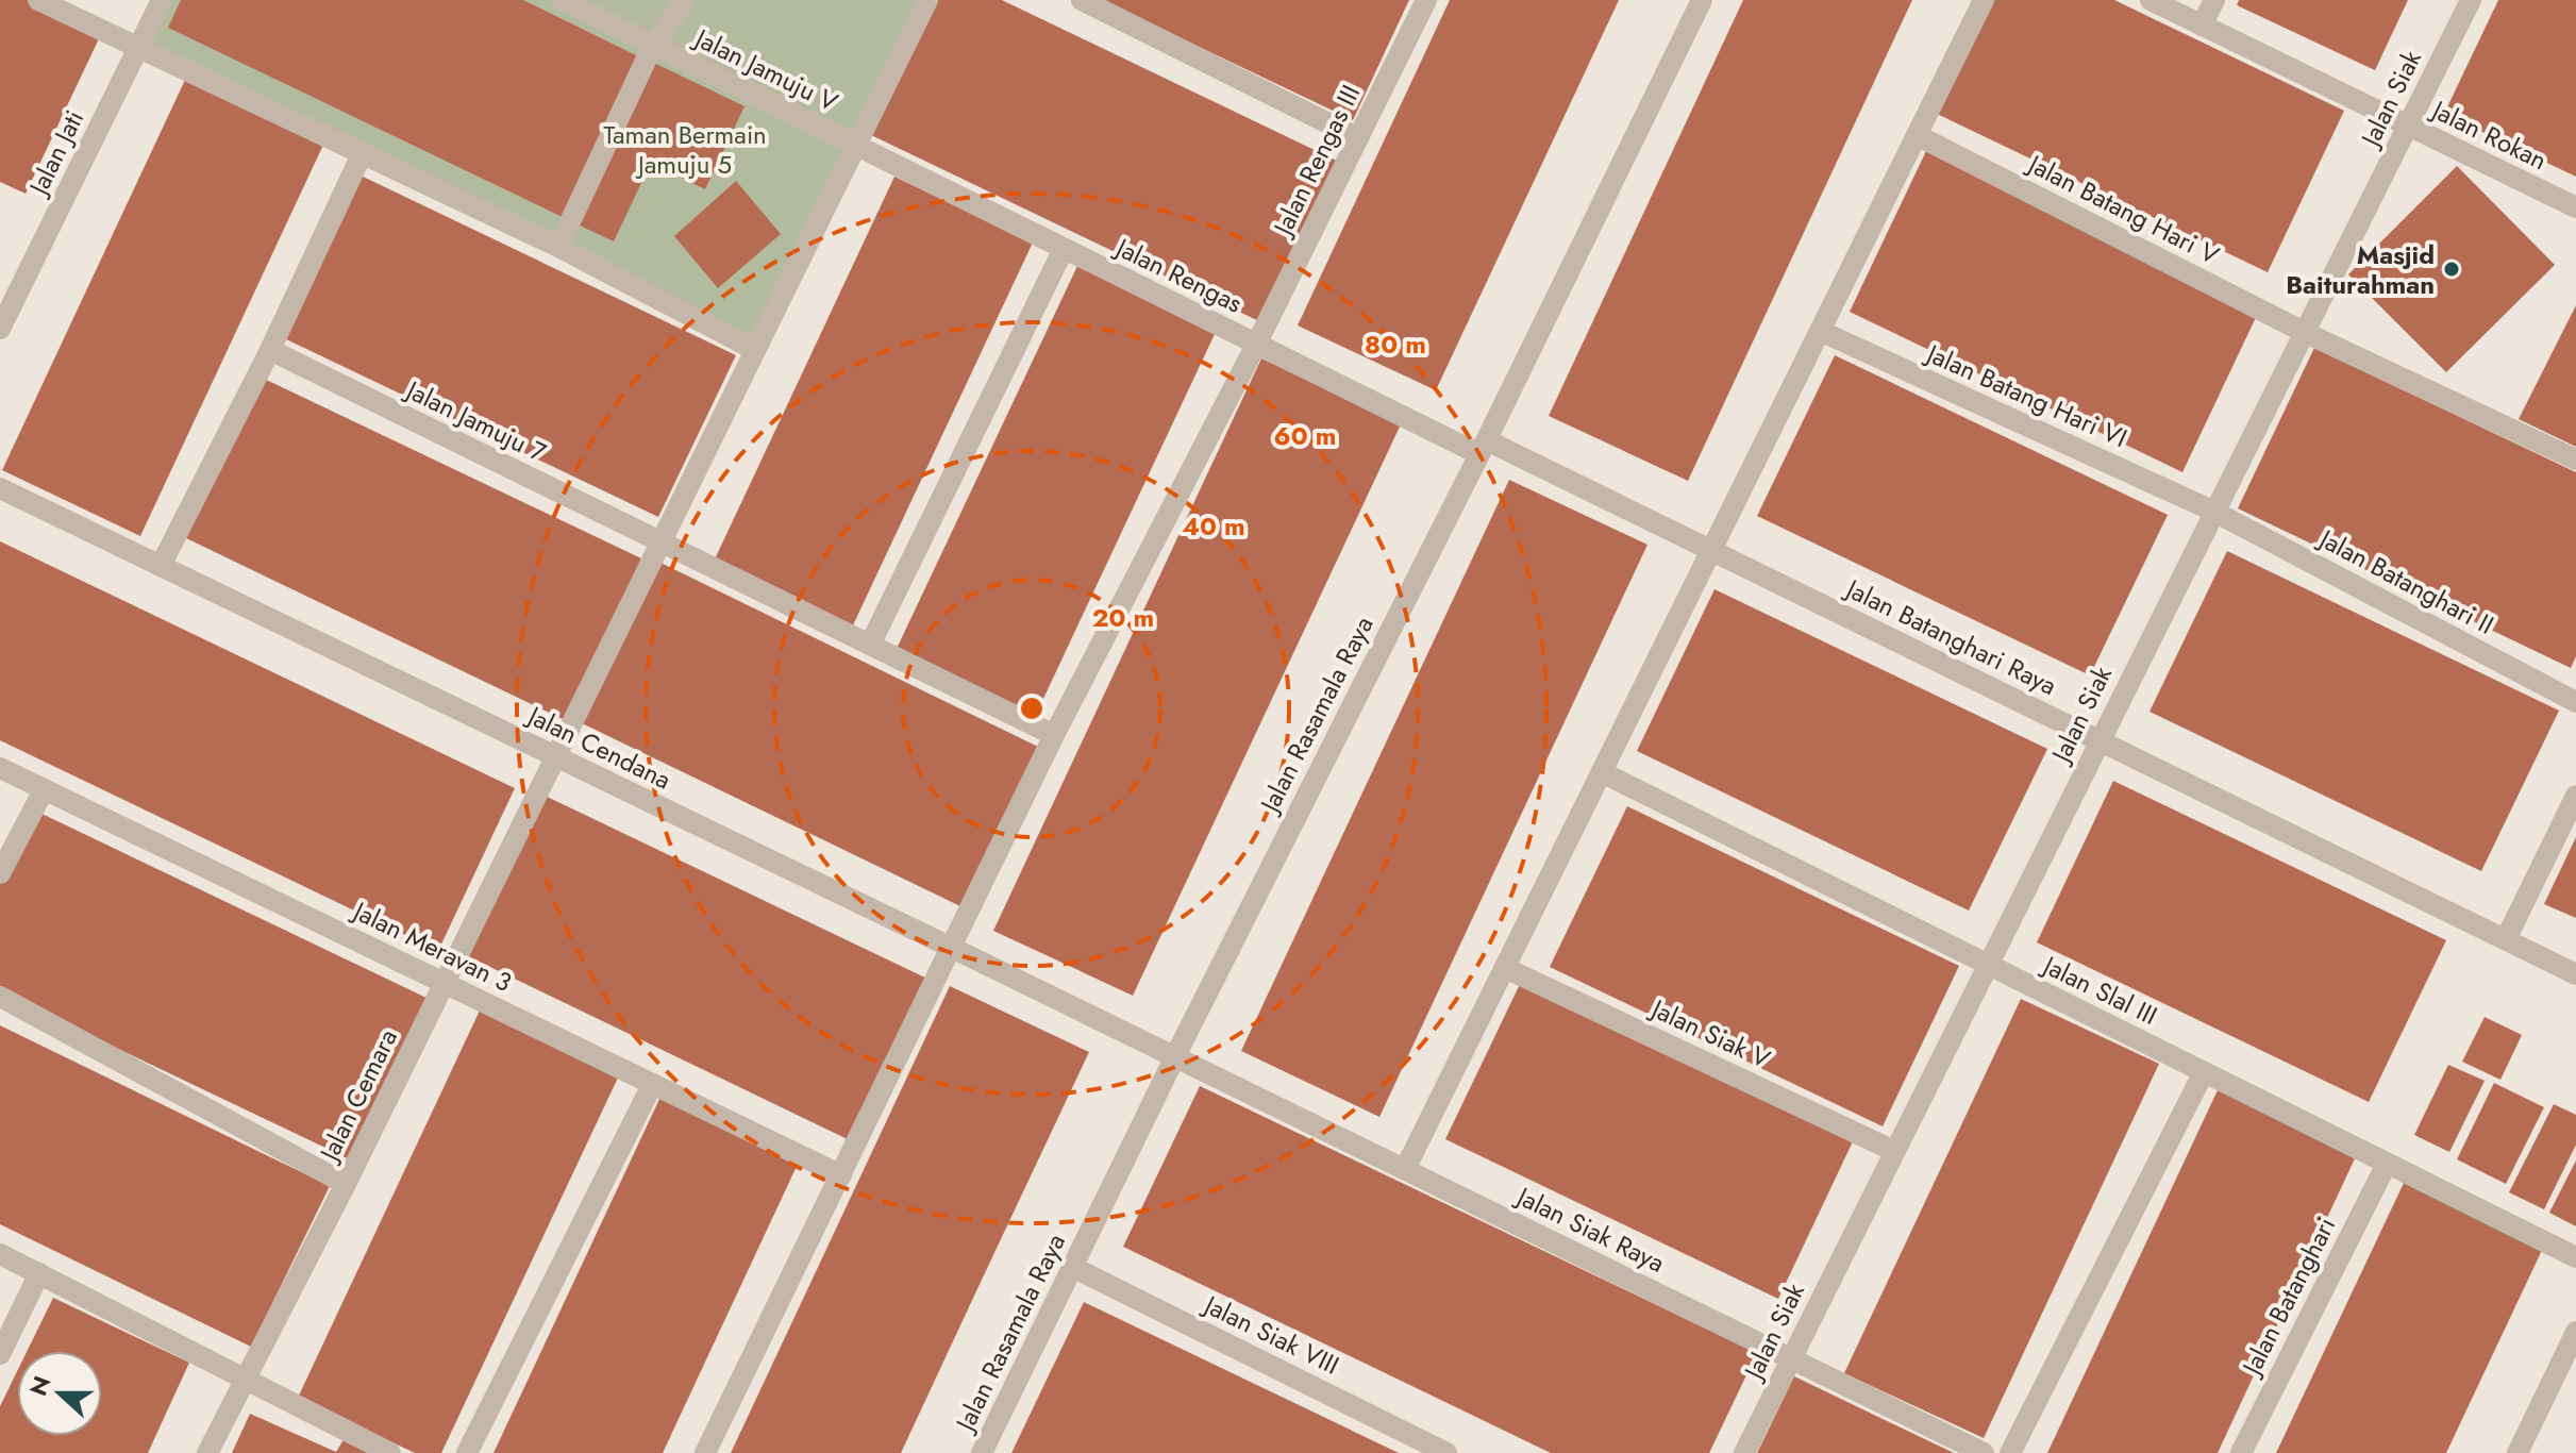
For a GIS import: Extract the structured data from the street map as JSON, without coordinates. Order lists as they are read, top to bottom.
{
  "streets": {
    "street": [
      "Jalan Jamuju V",
      "Jalan Siak",
      "Jalan Rokan",
      "Jalan Jati",
      "Jalan Rengas III",
      "Jalan Batang Hari V",
      "Jalan Rengas",
      "Jalan Batang Hari VI",
      "Jalan Jamuju 7",
      "Jalan Batanghari II",
      "Jalan Batanghari Raya",
      "Jalan Rasamala Raya",
      "Jalan Cendana",
      "Jalan Meravan 3",
      "Jalan Slal III",
      "Jalan Siak V",
      "Jalan Cemara",
      "Jalan Siak Raya",
      "Jalan Batanghari",
      "Jalan Siak VIII"
    ]
  },
  "crossings": [
    ["Jalan Jamuju V", "Jalan Rengas"],
    ["Jalan Jamuju V", "Jalan Cemara"],
    ["Jalan Siak", "Jalan Rokan"],
    ["Jalan Siak", "Jalan Batang Hari V"],
    ["Jalan Siak", "Jalan Batang Hari VI"],
    ["Jalan Siak", "Jalan Batanghari II"],
    ["Jalan Siak", "Jalan Batanghari Raya"],
    ["Jalan Siak", "Jalan Slal III"],
    ["Jalan Siak", "Jalan Siak V"],
    ["Jalan Siak", "Jalan Siak Raya"],
    ["Jalan Rengas III", "Jalan Rengas"],
    ["Jalan Rengas III", "Jalan Jamuju 7"],
    ["Jalan Rengas III", "Jalan Cendana"],
    ["Jalan Rengas III", "Jalan Meravan 3"],
    ["Jalan Rengas", "Jalan Batanghari Raya"],
    ["Jalan Rengas", "Jalan Rasamala Raya"],
    ["Jalan Rengas", "Jalan Cemara"],
    ["Jalan Batang Hari VI", "Jalan Batanghari II"],
    ["Jalan Jamuju 7", "Jalan Cemara"],
    ["Jalan Batanghari Raya", "Jalan Rasamala Raya"],
    ["Jalan Rasamala Raya", "Jalan Cendana"],
    ["Jalan Rasamala Raya", "Jalan Siak Raya"],
    ["Jalan Rasamala Raya", "Jalan Siak VIII"],
    ["Jalan Cendana", "Jalan Cemara"],
    ["Jalan Cendana", "Jalan Siak Raya"],
    ["Jalan Meravan 3", "Jalan Cemara"],
    ["Jalan Slal III", "Jalan Batanghari"]
  ],
  "parks": ["Taman Bermain Jamuju 5"],
  "places": ["Masjid Baiturahman"],
  "north": "left",
  "rings": [
    "80 m",
    "60 m",
    "40 m",
    "20 m"
  ]
}
